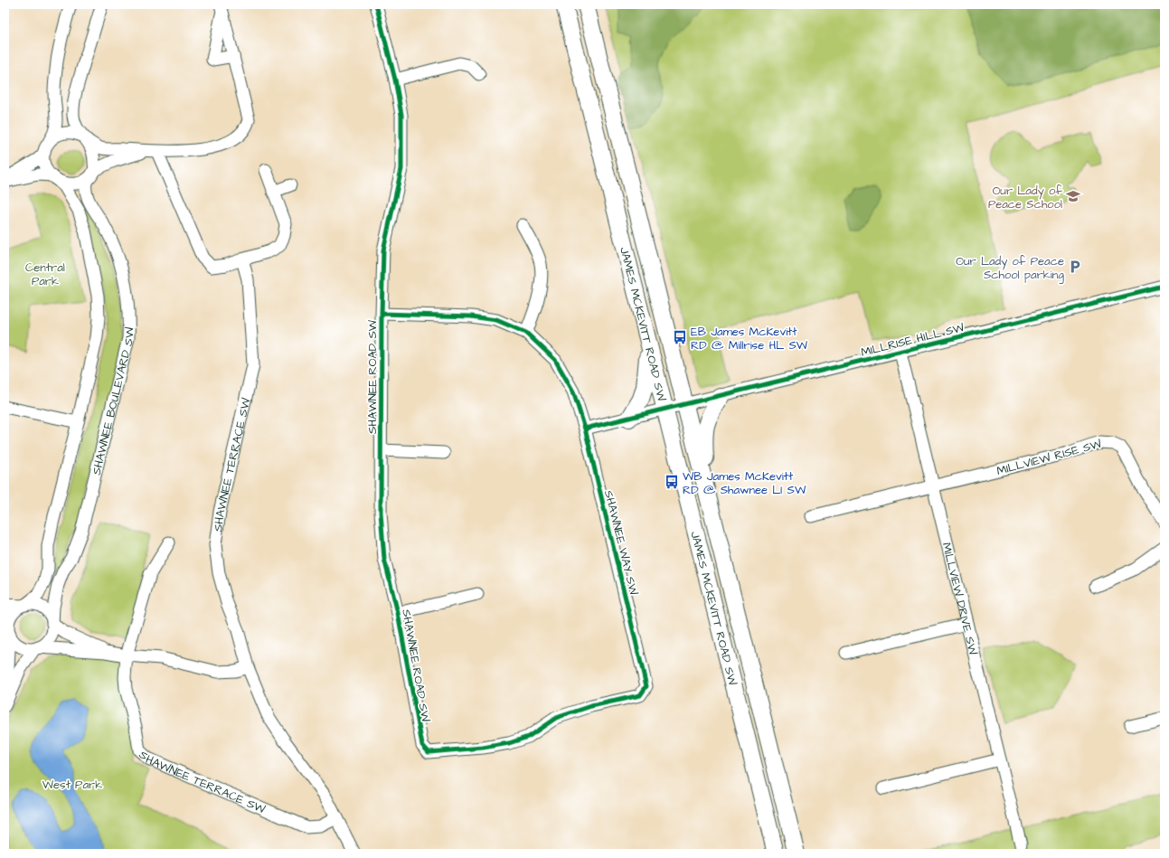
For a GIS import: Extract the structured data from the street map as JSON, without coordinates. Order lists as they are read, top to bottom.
{
  "streets": {
    "main road": ["JAMES MCKEVITT ROAD SW"],
    "street": [
      "MILLRISE HILL SW",
      "SHAWNEE ROAD SW",
      "SHAWNEE BOULEVARD SW",
      "MILLVIEW RISE SW",
      "SHAWNEE TERRACE SW",
      "SHAWNEE WAY SW",
      "MILLVIEW DRIVE SW"
    ]
  },
  "crossings": [
    ["JAMES MCKEVITT ROAD SW", "MILLRISE HILL SW"],
    ["MILLRISE HILL SW", "SHAWNEE WAY SW"],
    ["MILLRISE HILL SW", "MILLVIEW DRIVE SW"],
    ["SHAWNEE ROAD SW", "SHAWNEE WAY SW"],
    ["MILLVIEW RISE SW", "MILLVIEW DRIVE SW"]
  ],
  "parks": ["Central Park", "West Park"],
  "places": {
    "school or university": ["Our Lady of Peace School"],
    "parking": ["Our Lady of Peace School parking"],
    "bus stop": ["EB James McKevitt RD @ Millrise HL SW", "WB James McKevitt RD @ Shawnee LI SW"]
  }
}
